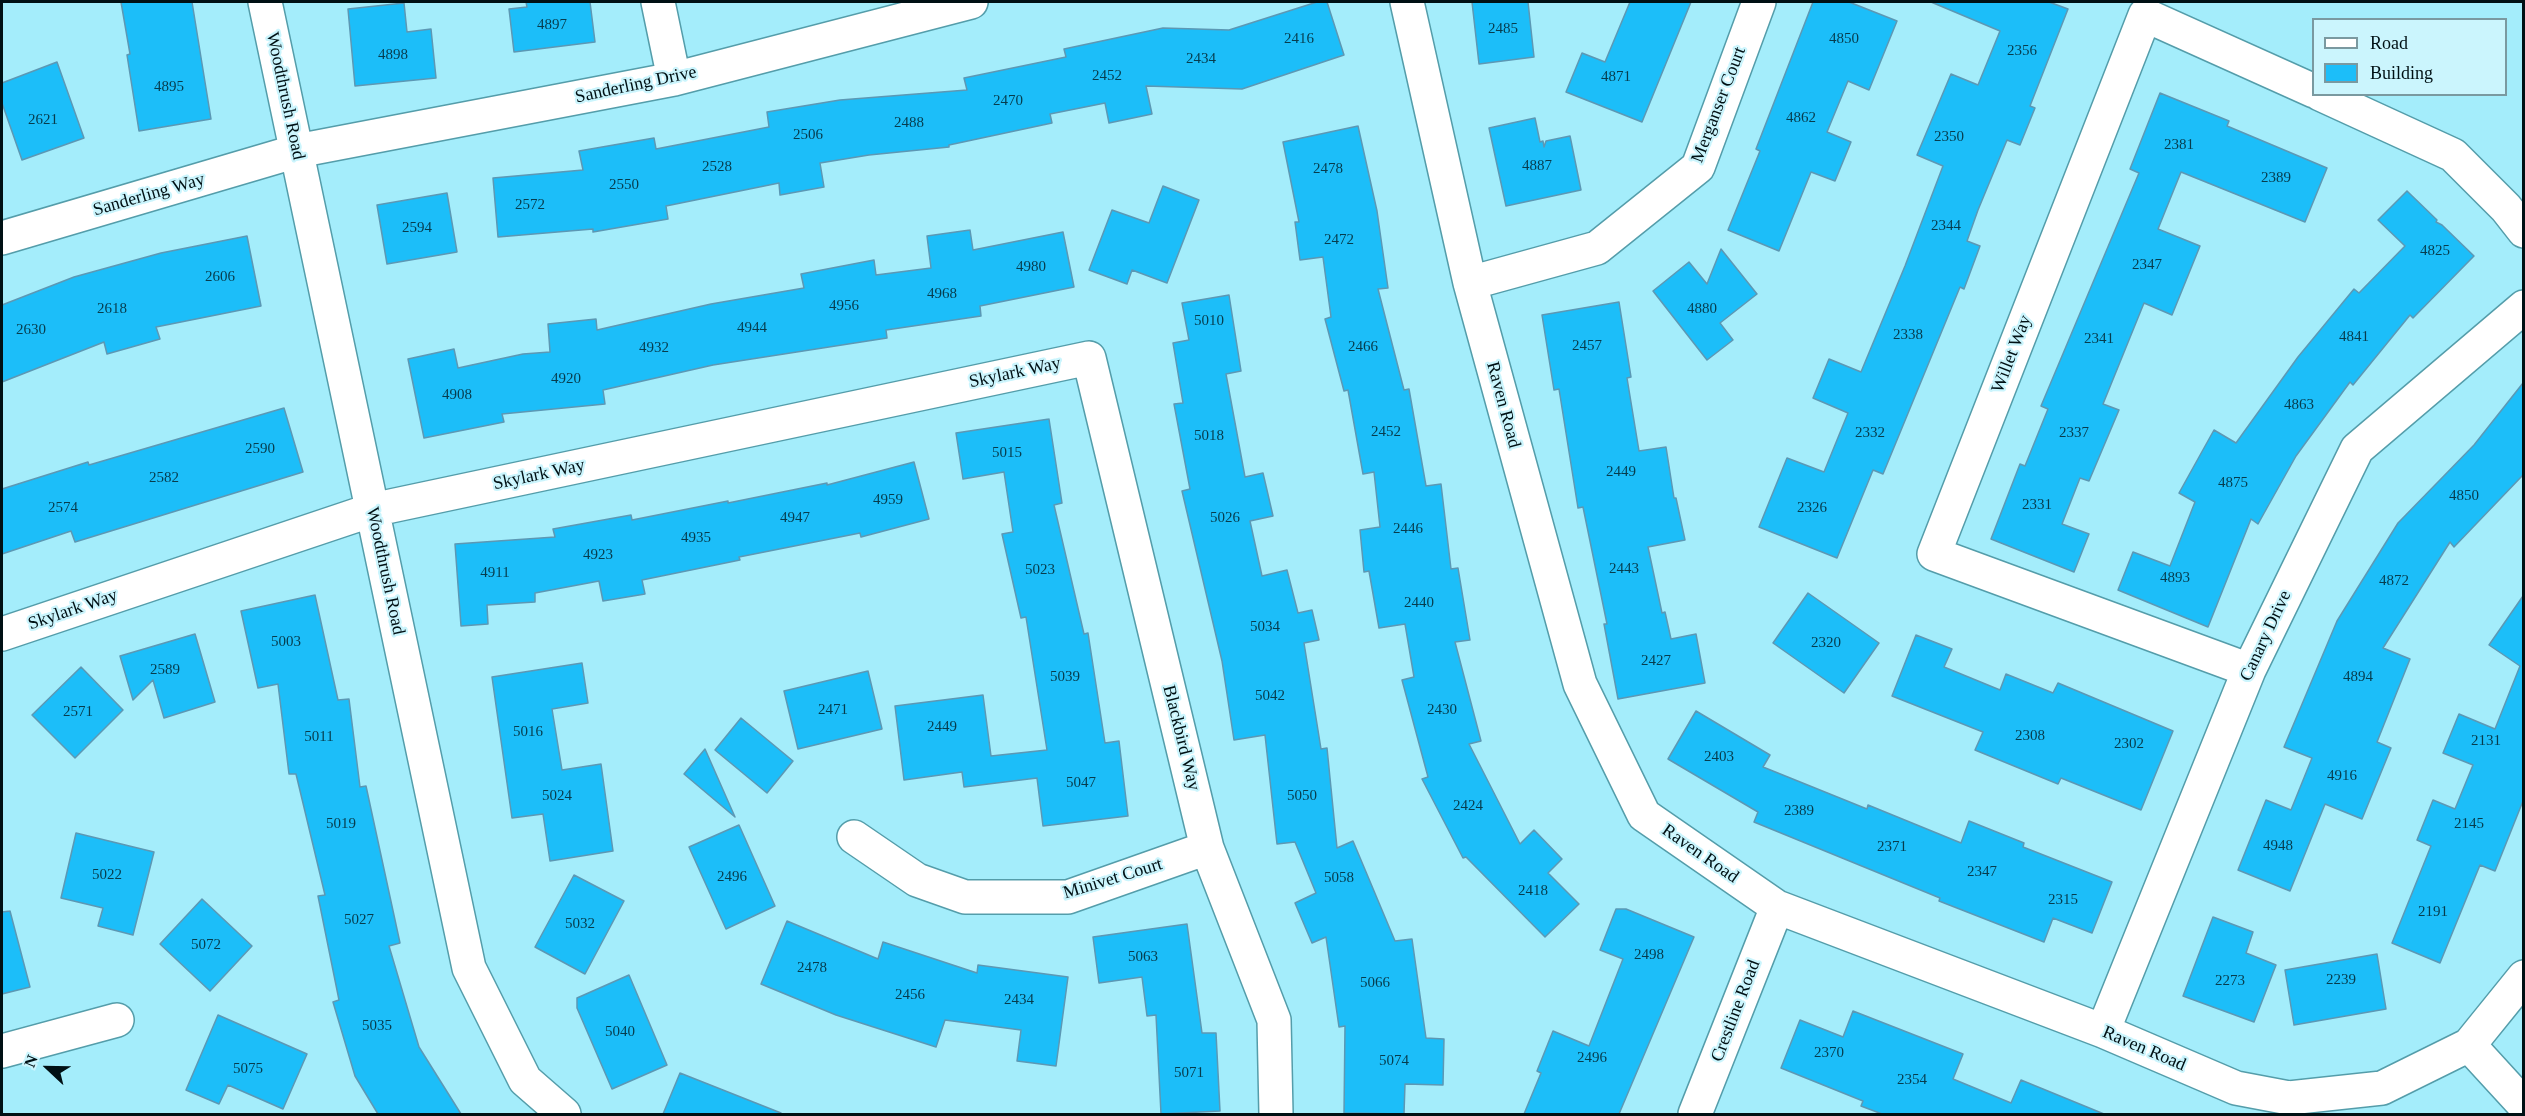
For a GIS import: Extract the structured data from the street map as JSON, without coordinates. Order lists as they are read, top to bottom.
{
  "streets": {
    "street": [
      "Sanderling Drive",
      "Woodthrush Road",
      "Merganser Court",
      "Sanderling Way",
      "Willet Way",
      "Skylark Way",
      "Raven Road",
      "Canary Drive",
      "Blackbird Way",
      "Minivet Court",
      "Crestline Road"
    ]
  },
  "crossings": [
    ["Sanderling Drive", "Woodthrush Road"],
    ["Sanderling Drive", "Sanderling Way"],
    ["Woodthrush Road", "Sanderling Way"],
    ["Woodthrush Road", "Skylark Way"],
    ["Merganser Court", "Raven Road"],
    ["Willet Way", "Canary Drive"],
    ["Skylark Way", "Blackbird Way"],
    ["Raven Road", "Canary Drive"],
    ["Raven Road", "Crestline Road"],
    ["Blackbird Way", "Minivet Court"]
  ],
  "house_numbers": [
    "4897",
    "2485",
    "2416",
    "4850",
    "2356",
    "4898",
    "2434",
    "2452",
    "4871",
    "4895",
    "2470",
    "4862",
    "2621",
    "2488",
    "2506",
    "2350",
    "2381",
    "4887",
    "2528",
    "2478",
    "2389",
    "2550",
    "2572",
    "2344",
    "2594",
    "2472",
    "4825",
    "2347",
    "4980",
    "2606",
    "4968",
    "4956",
    "2618",
    "4880",
    "5010",
    "4944",
    "2630",
    "2338",
    "4841",
    "2341",
    "2457",
    "2466",
    "4932",
    "4920",
    "4908",
    "4863",
    "2452",
    "2332",
    "2337",
    "5018",
    "2590",
    "5015",
    "2449",
    "2582",
    "4875",
    "4850",
    "4959",
    "2331",
    "2574",
    "2326",
    "4947",
    "5026",
    "2446",
    "4935",
    "4923",
    "2443",
    "5023",
    "4911",
    "4893",
    "4872",
    "2440",
    "5034",
    "5003",
    "2320",
    "2427",
    "2589",
    "5039",
    "4894",
    "5042",
    "2471",
    "2430",
    "2571",
    "2449",
    "5016",
    "2308",
    "5011",
    "2131",
    "2302",
    "2403",
    "4916",
    "5047",
    "5024",
    "5050",
    "2424",
    "2389",
    "5019",
    "2145",
    "4948",
    "2371",
    "2347",
    "5022",
    "2496",
    "5058",
    "2418",
    "2315",
    "2191",
    "5027",
    "5032",
    "5072",
    "2498",
    "5063",
    "2478",
    "2239",
    "2273",
    "5066",
    "2456",
    "2434",
    "5035",
    "5040",
    "2370",
    "2496",
    "5074",
    "5075",
    "5071",
    "2354"
  ],
  "legend": ["Road", "Building"],
  "north": "left"
}
